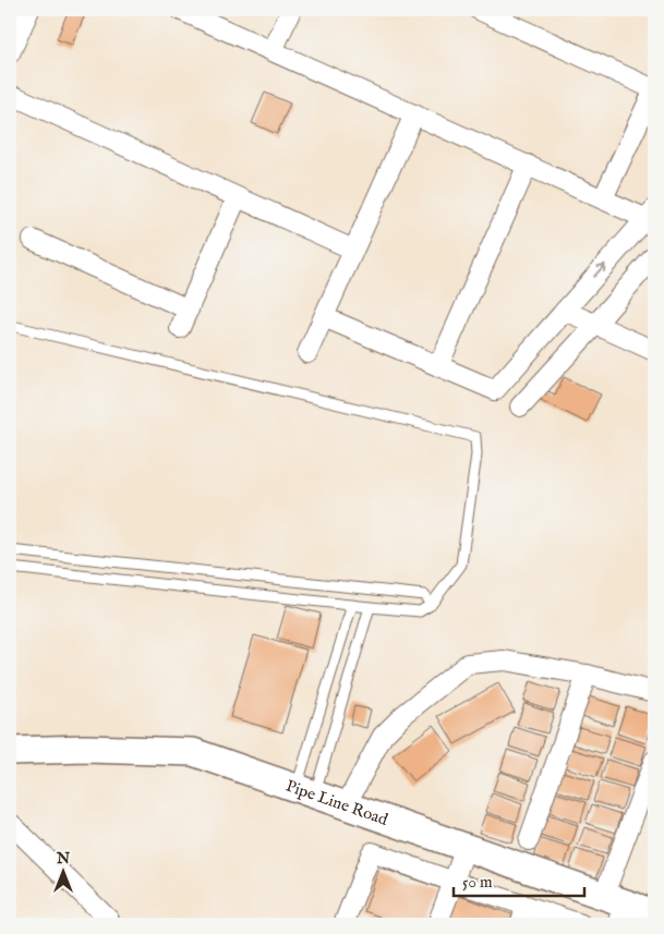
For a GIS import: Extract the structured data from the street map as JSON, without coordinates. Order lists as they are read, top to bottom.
{
  "streets": {
    "street": ["Pipe Line Road"]
  },
  "scale_bar": "50 m",
  "north": "top"
}
